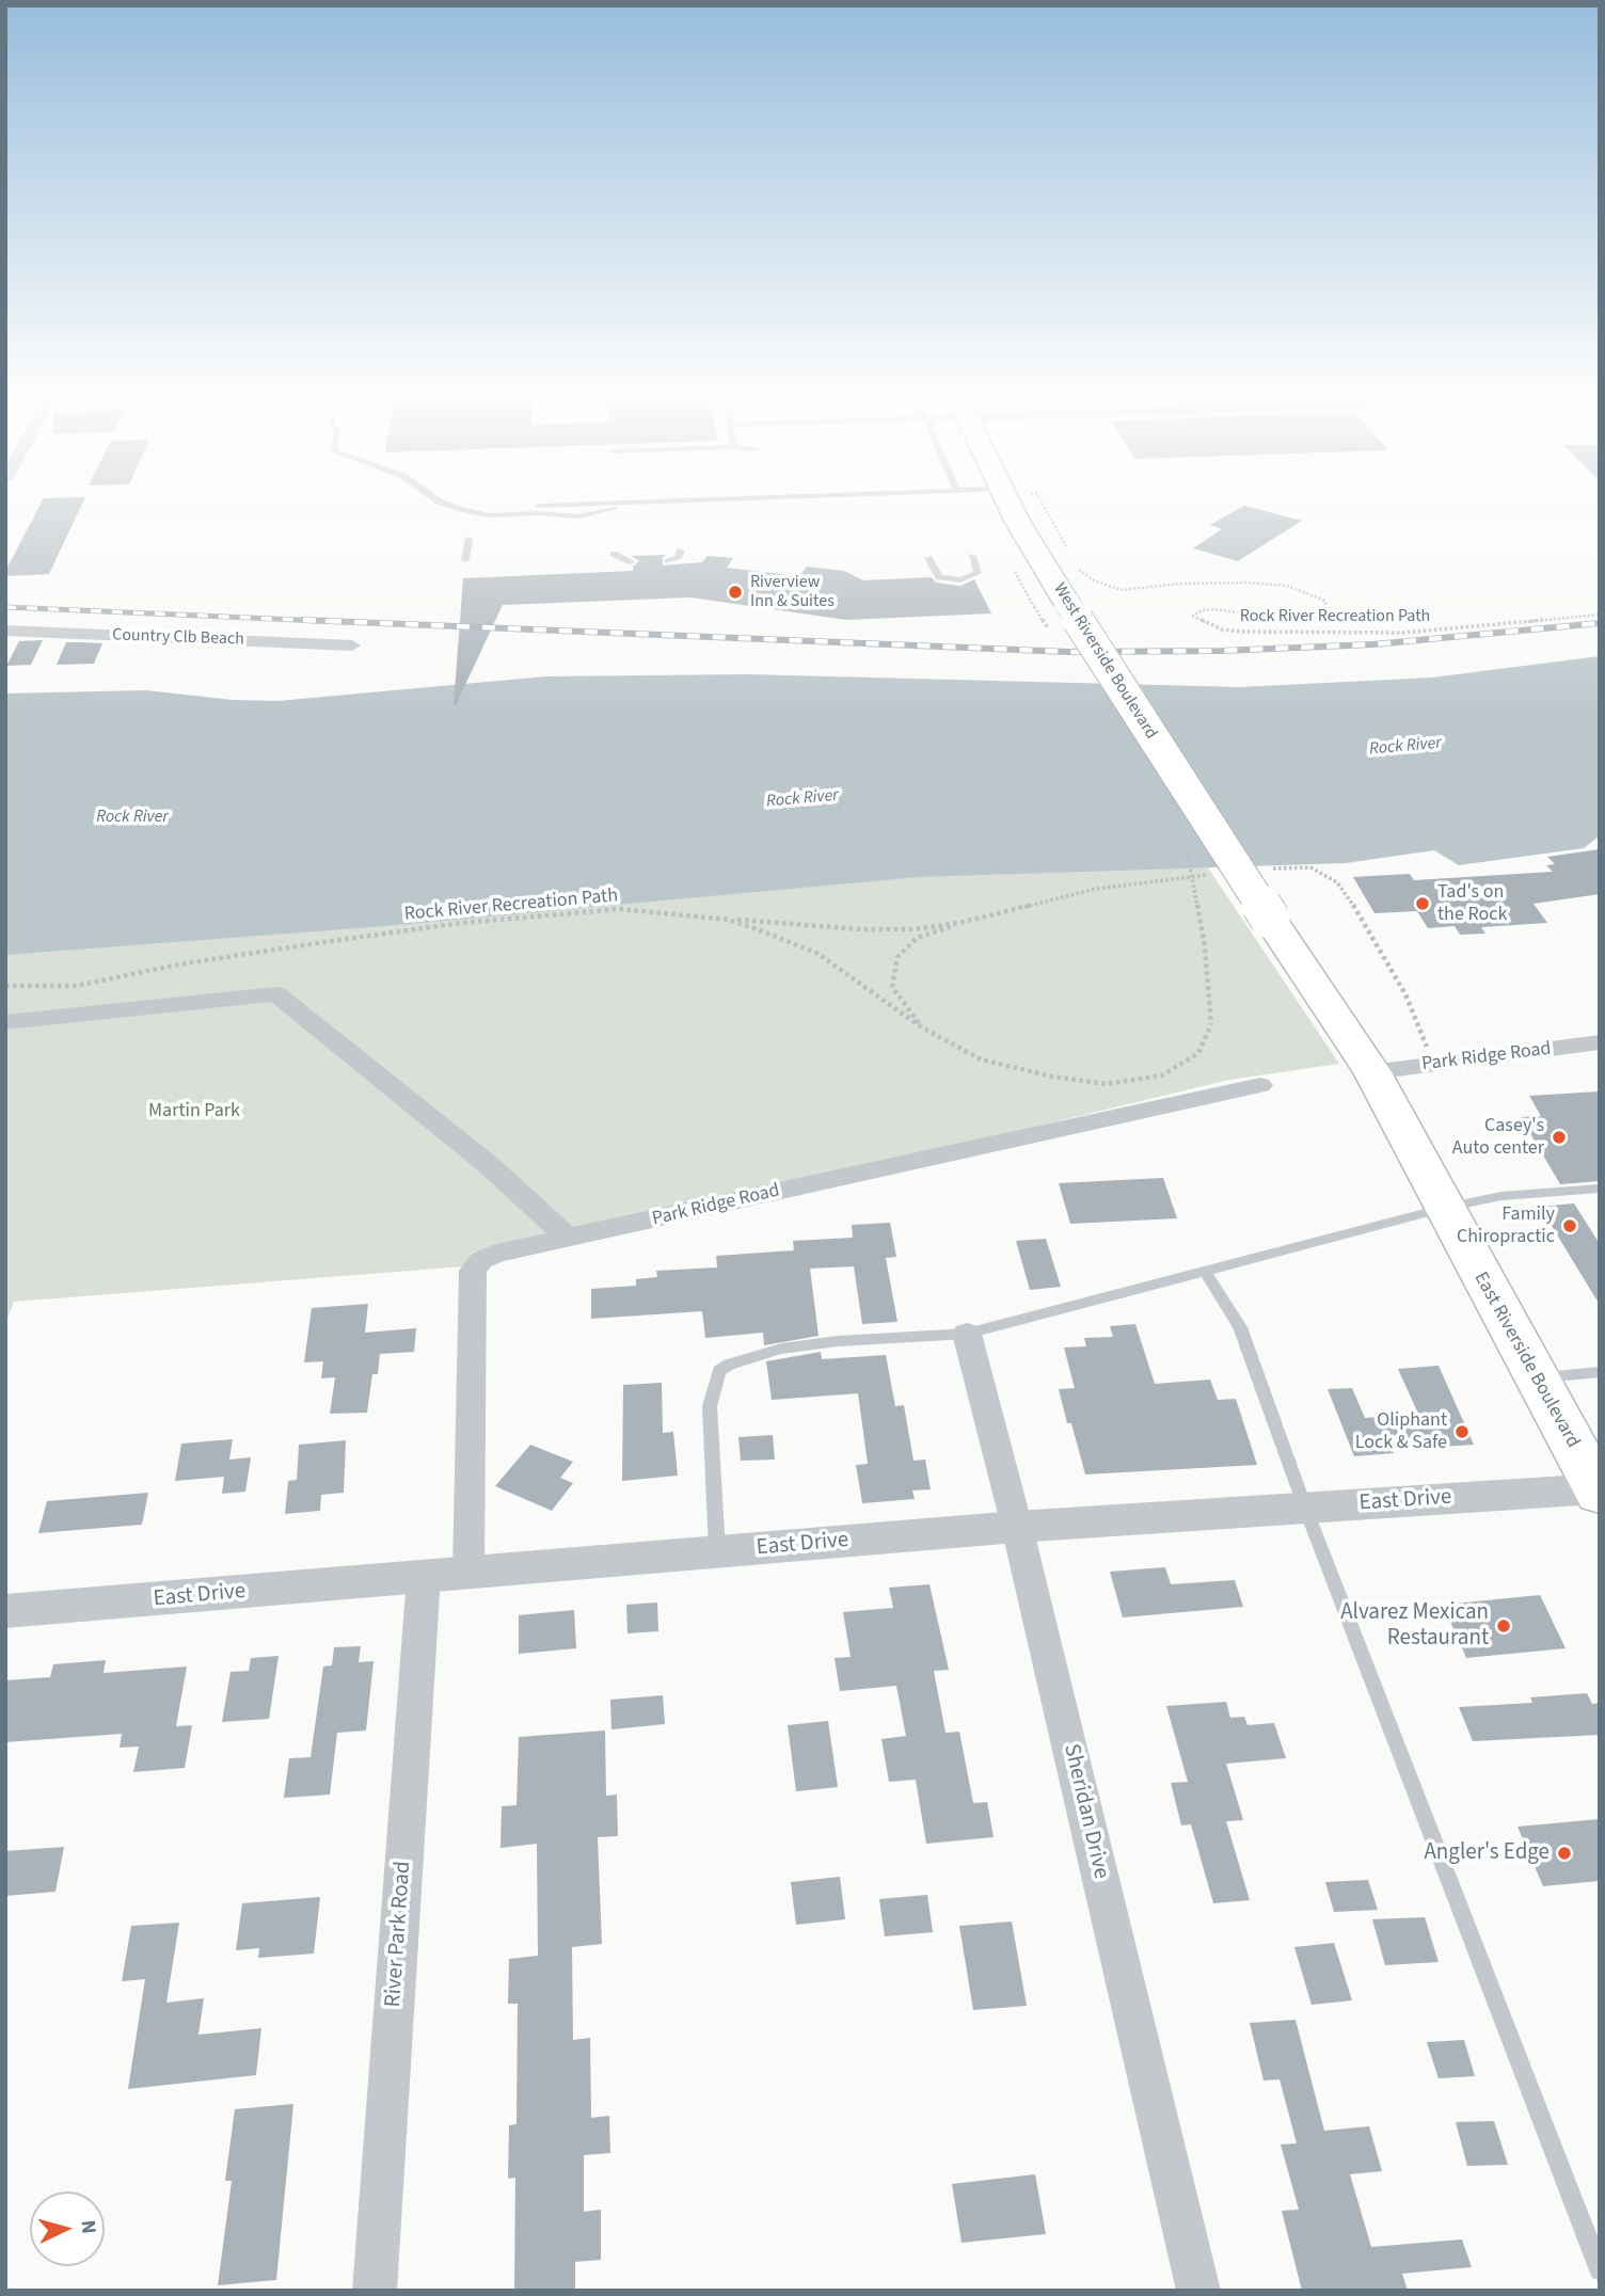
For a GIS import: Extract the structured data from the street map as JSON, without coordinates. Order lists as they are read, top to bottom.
{
  "streets": {
    "main road": ["West Riverside Boulevard", "East Riverside Boulevard"],
    "street": [
      "Country Clb Beach",
      "Park Ridge Road",
      "East Drive",
      "Sheridan Drive",
      "River Park Road"
    ],
    "path": ["Rock River Recreation Path"]
  },
  "crossings": [
    ["West Riverside Boulevard", "East Riverside Boulevard"],
    ["Park Ridge Road", "East Riverside Boulevard"],
    ["Park Ridge Road", "East Drive"],
    ["East Riverside Boulevard", "East Drive"],
    ["East Drive", "Sheridan Drive"],
    ["East Drive", "River Park Road"]
  ],
  "water": ["Rock River"],
  "parks": ["Martin Park"],
  "places": [
    "Riverview Inn & Suites",
    "Tad's on the Rock",
    "Casey's Auto center",
    "Family Chiropractic",
    "Oliphant Lock & Safe",
    "Alvarez Mexican Restaurant",
    "Angler's Edge"
  ],
  "north": "right"
}
